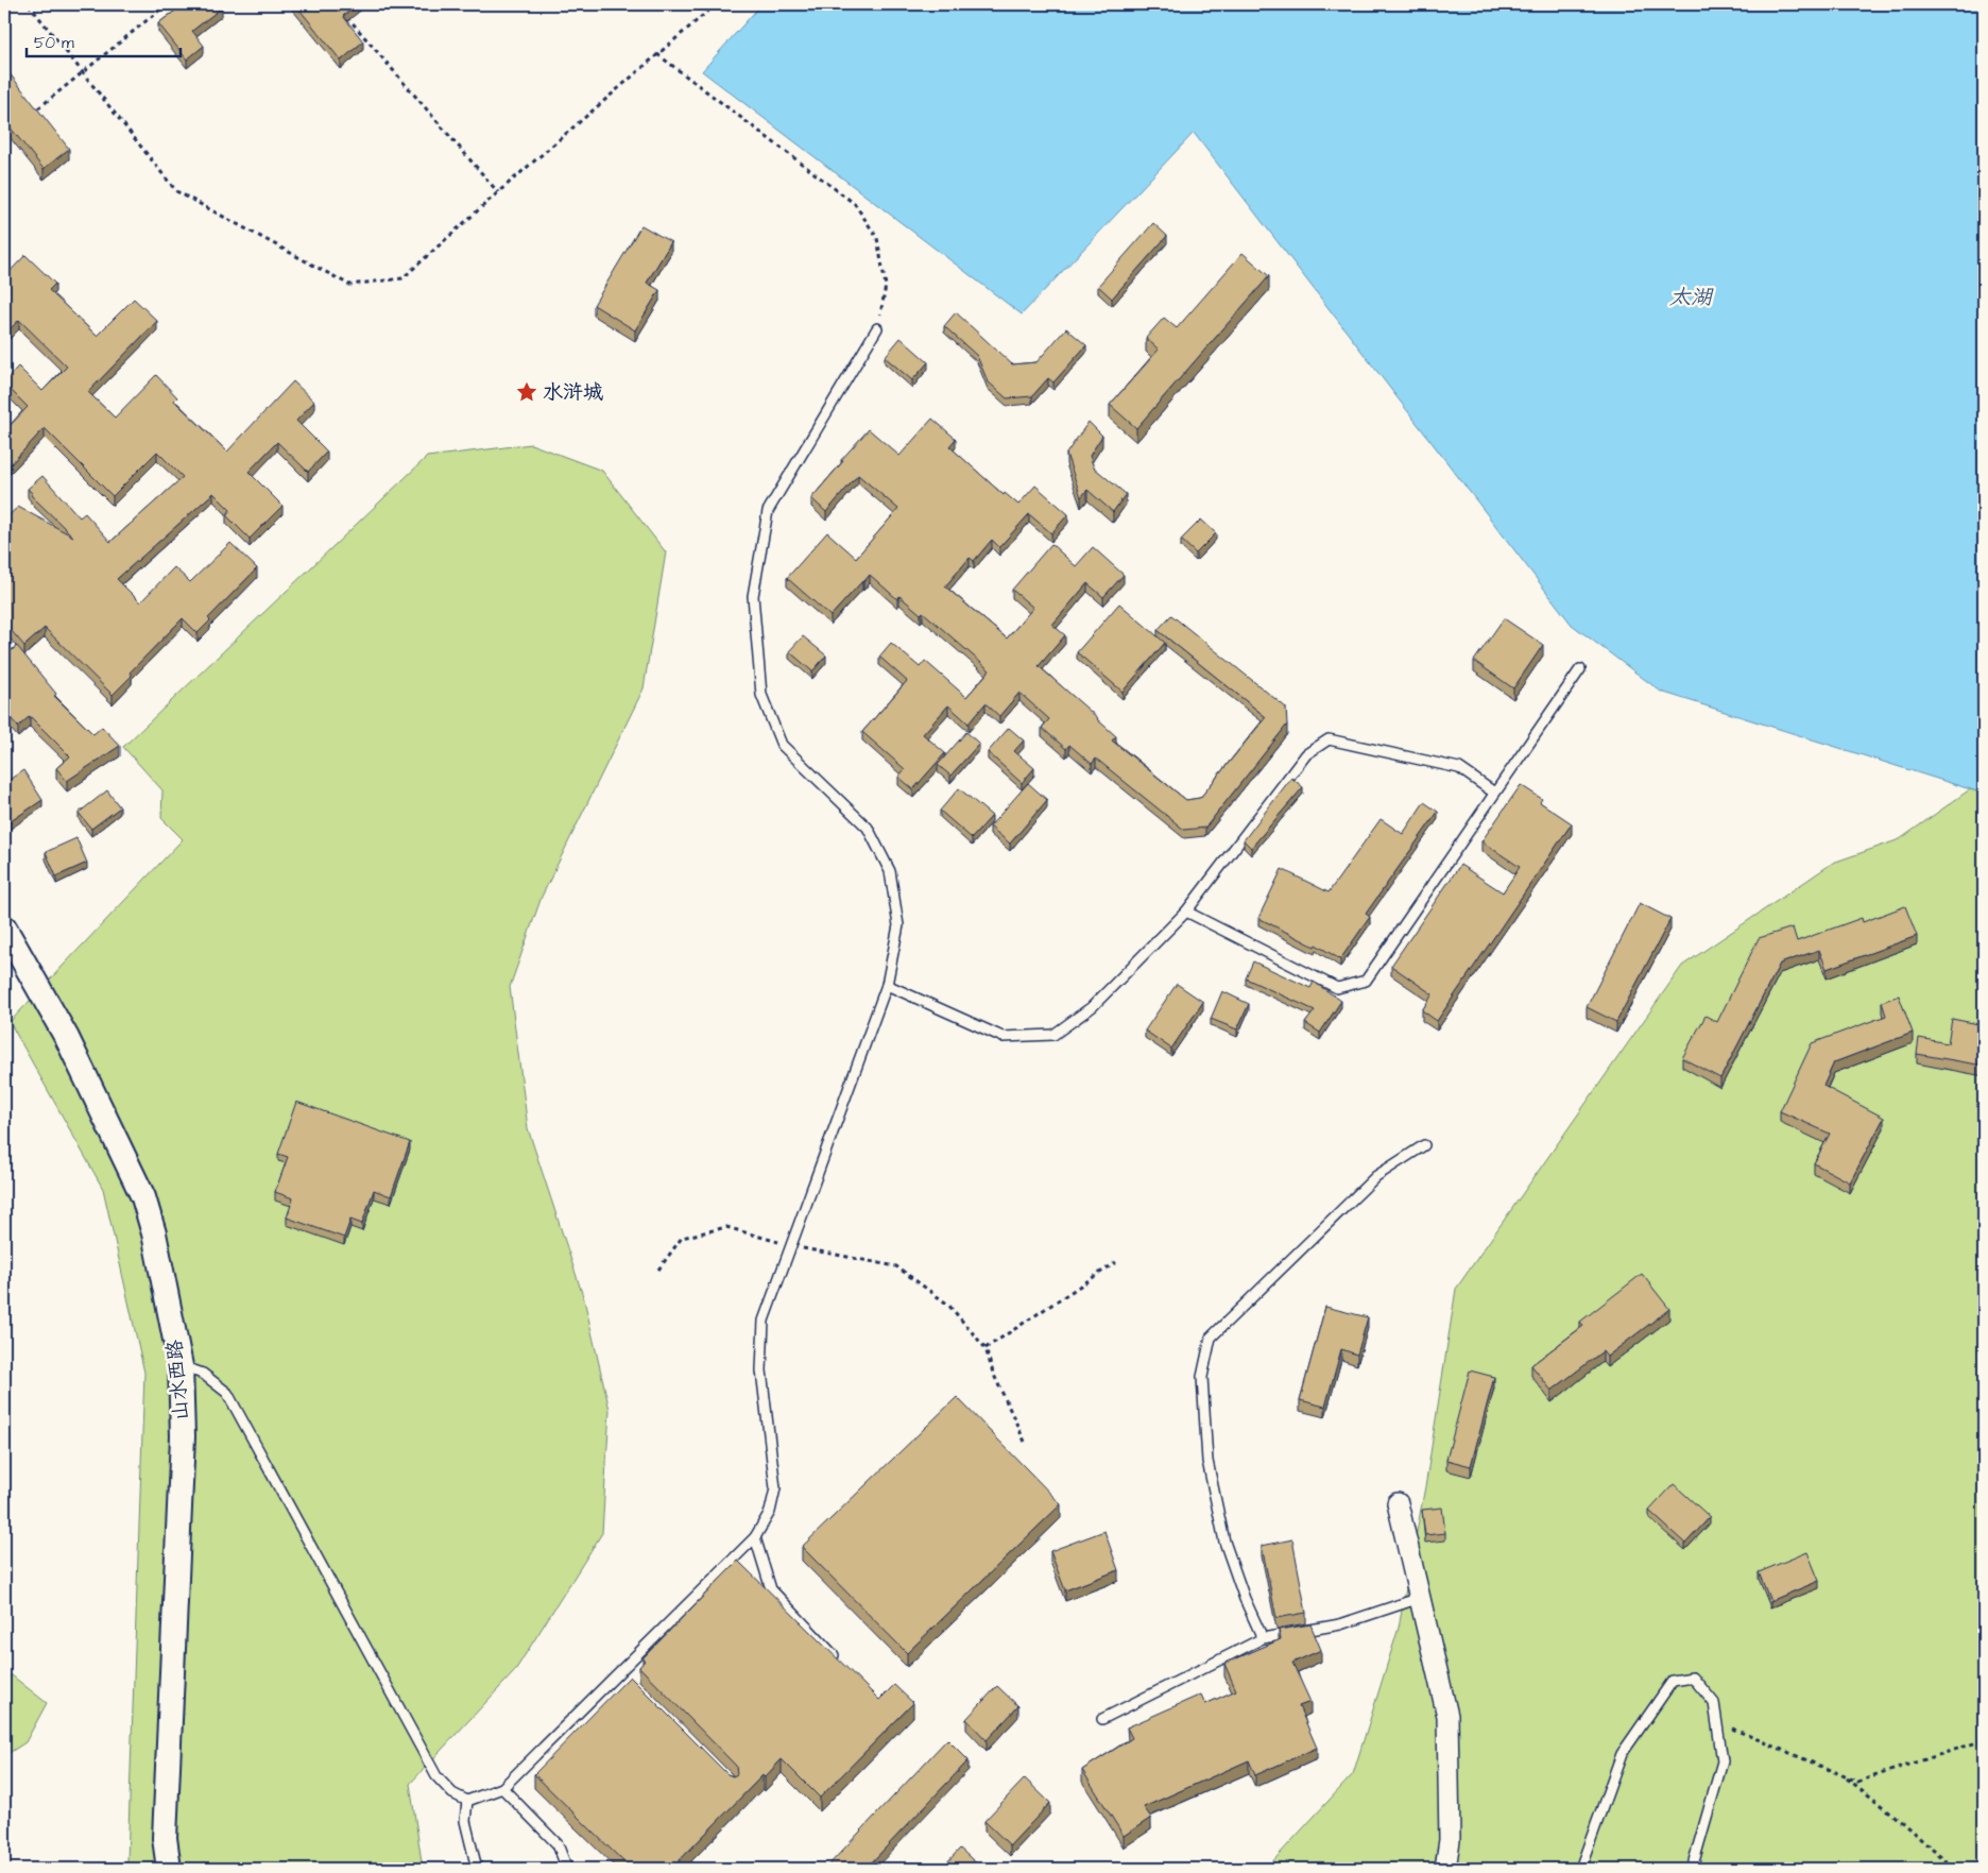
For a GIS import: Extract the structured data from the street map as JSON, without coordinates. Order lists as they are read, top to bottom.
{
  "streets": {
    "street": ["山水西路"]
  },
  "water": ["太湖"],
  "places": {
    "place": ["水浒城"]
  },
  "scale_bar": "50 m"
}
